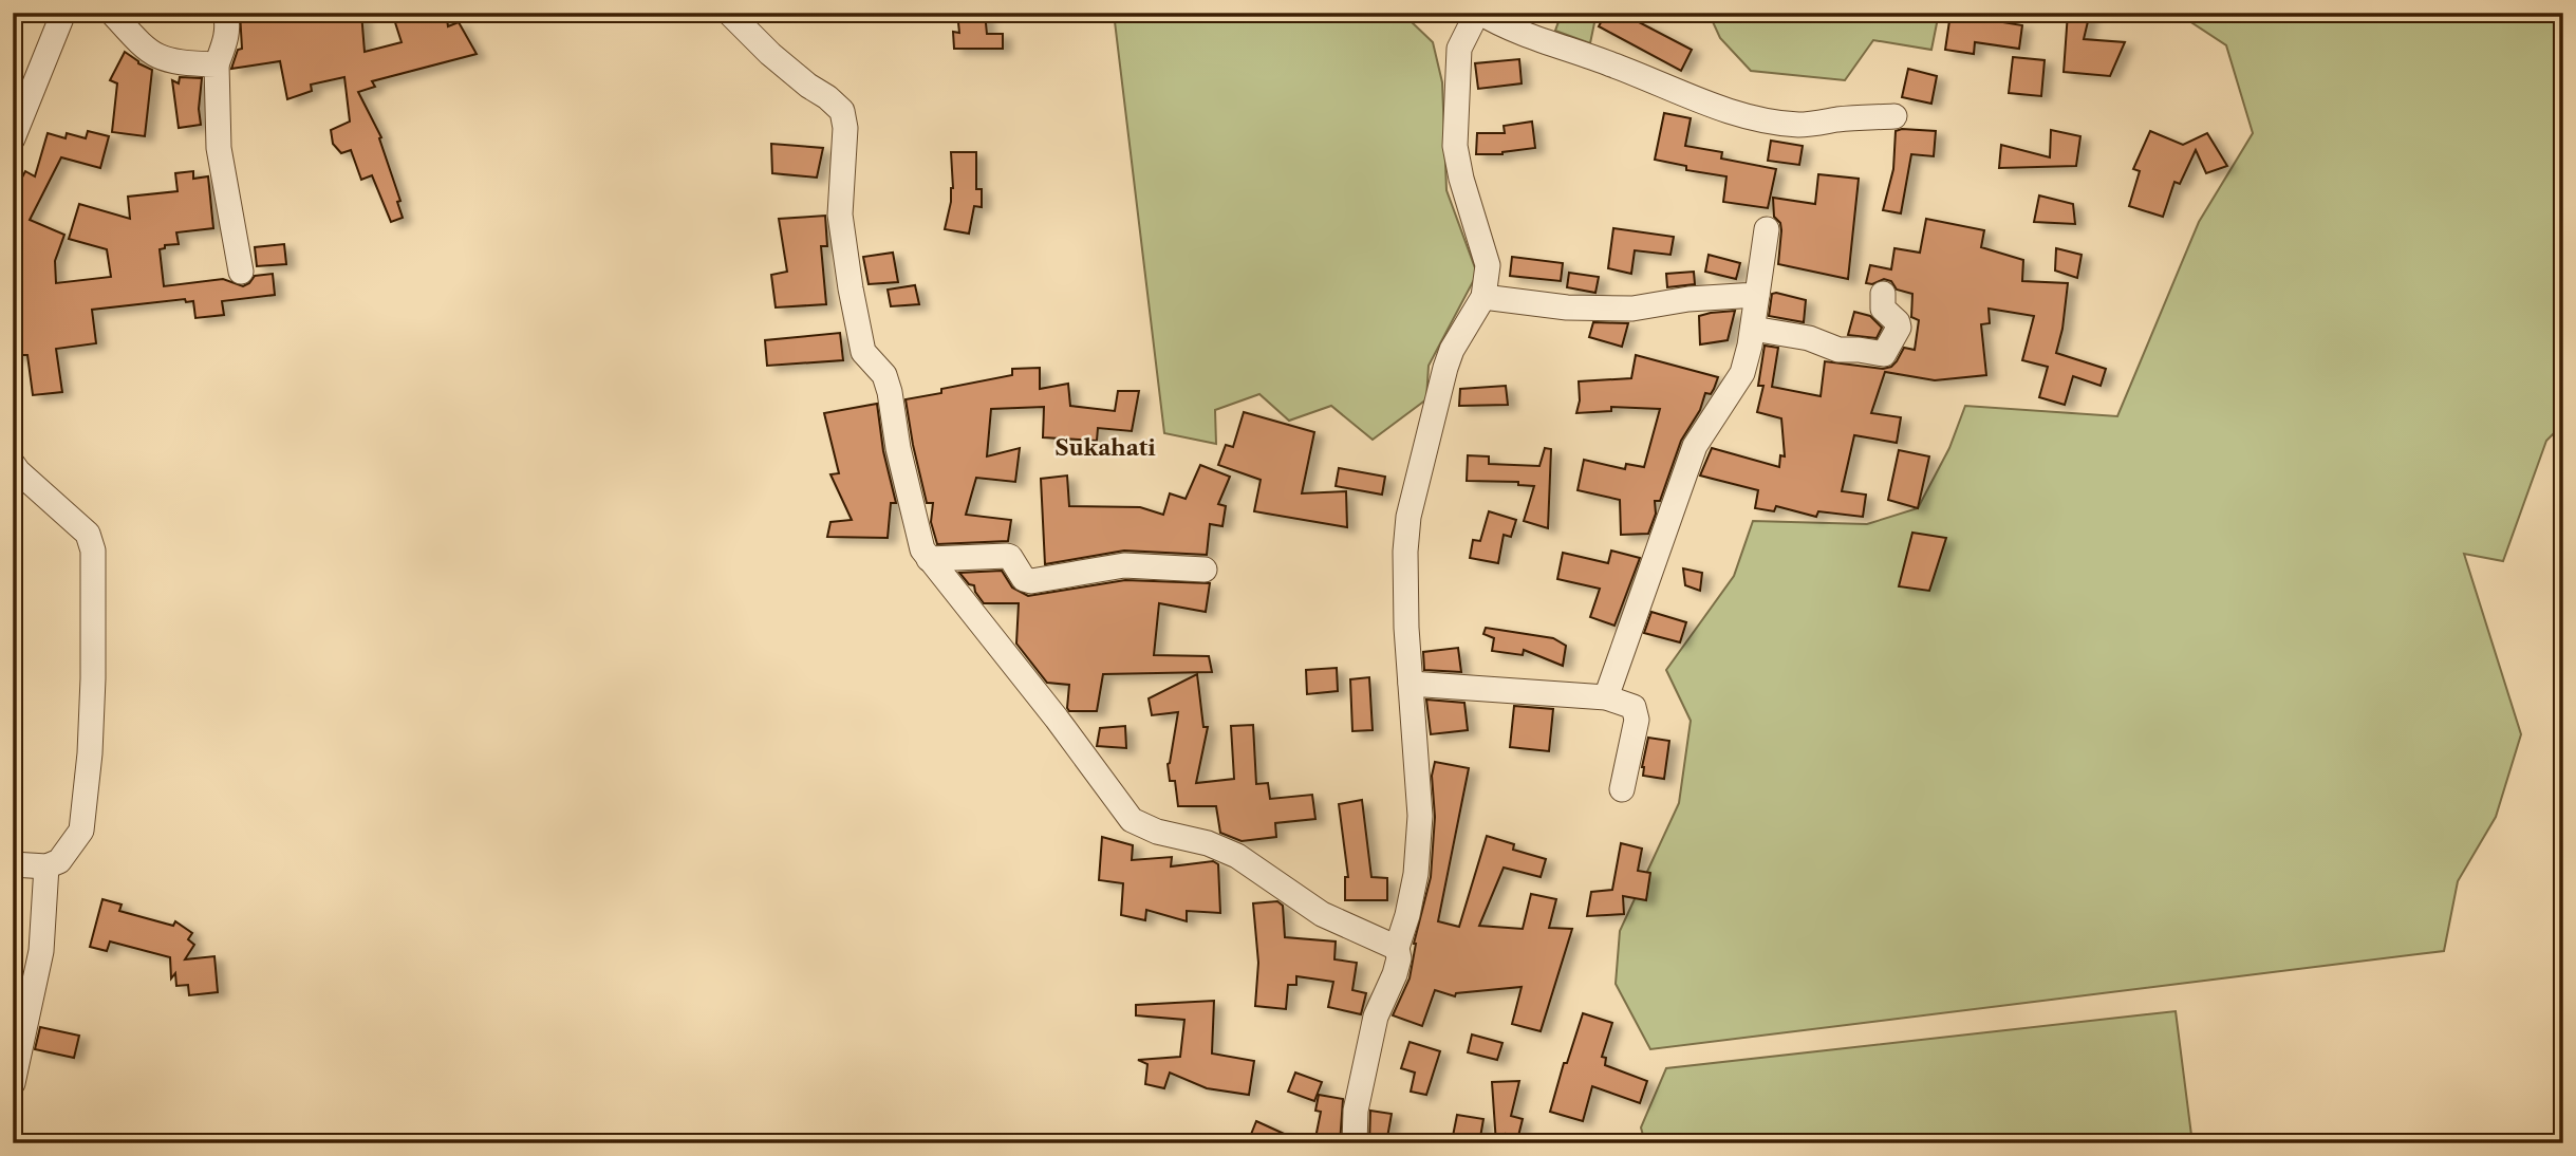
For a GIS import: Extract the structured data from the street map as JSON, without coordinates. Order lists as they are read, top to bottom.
{
  "districts": ["Sukahati"]
}
